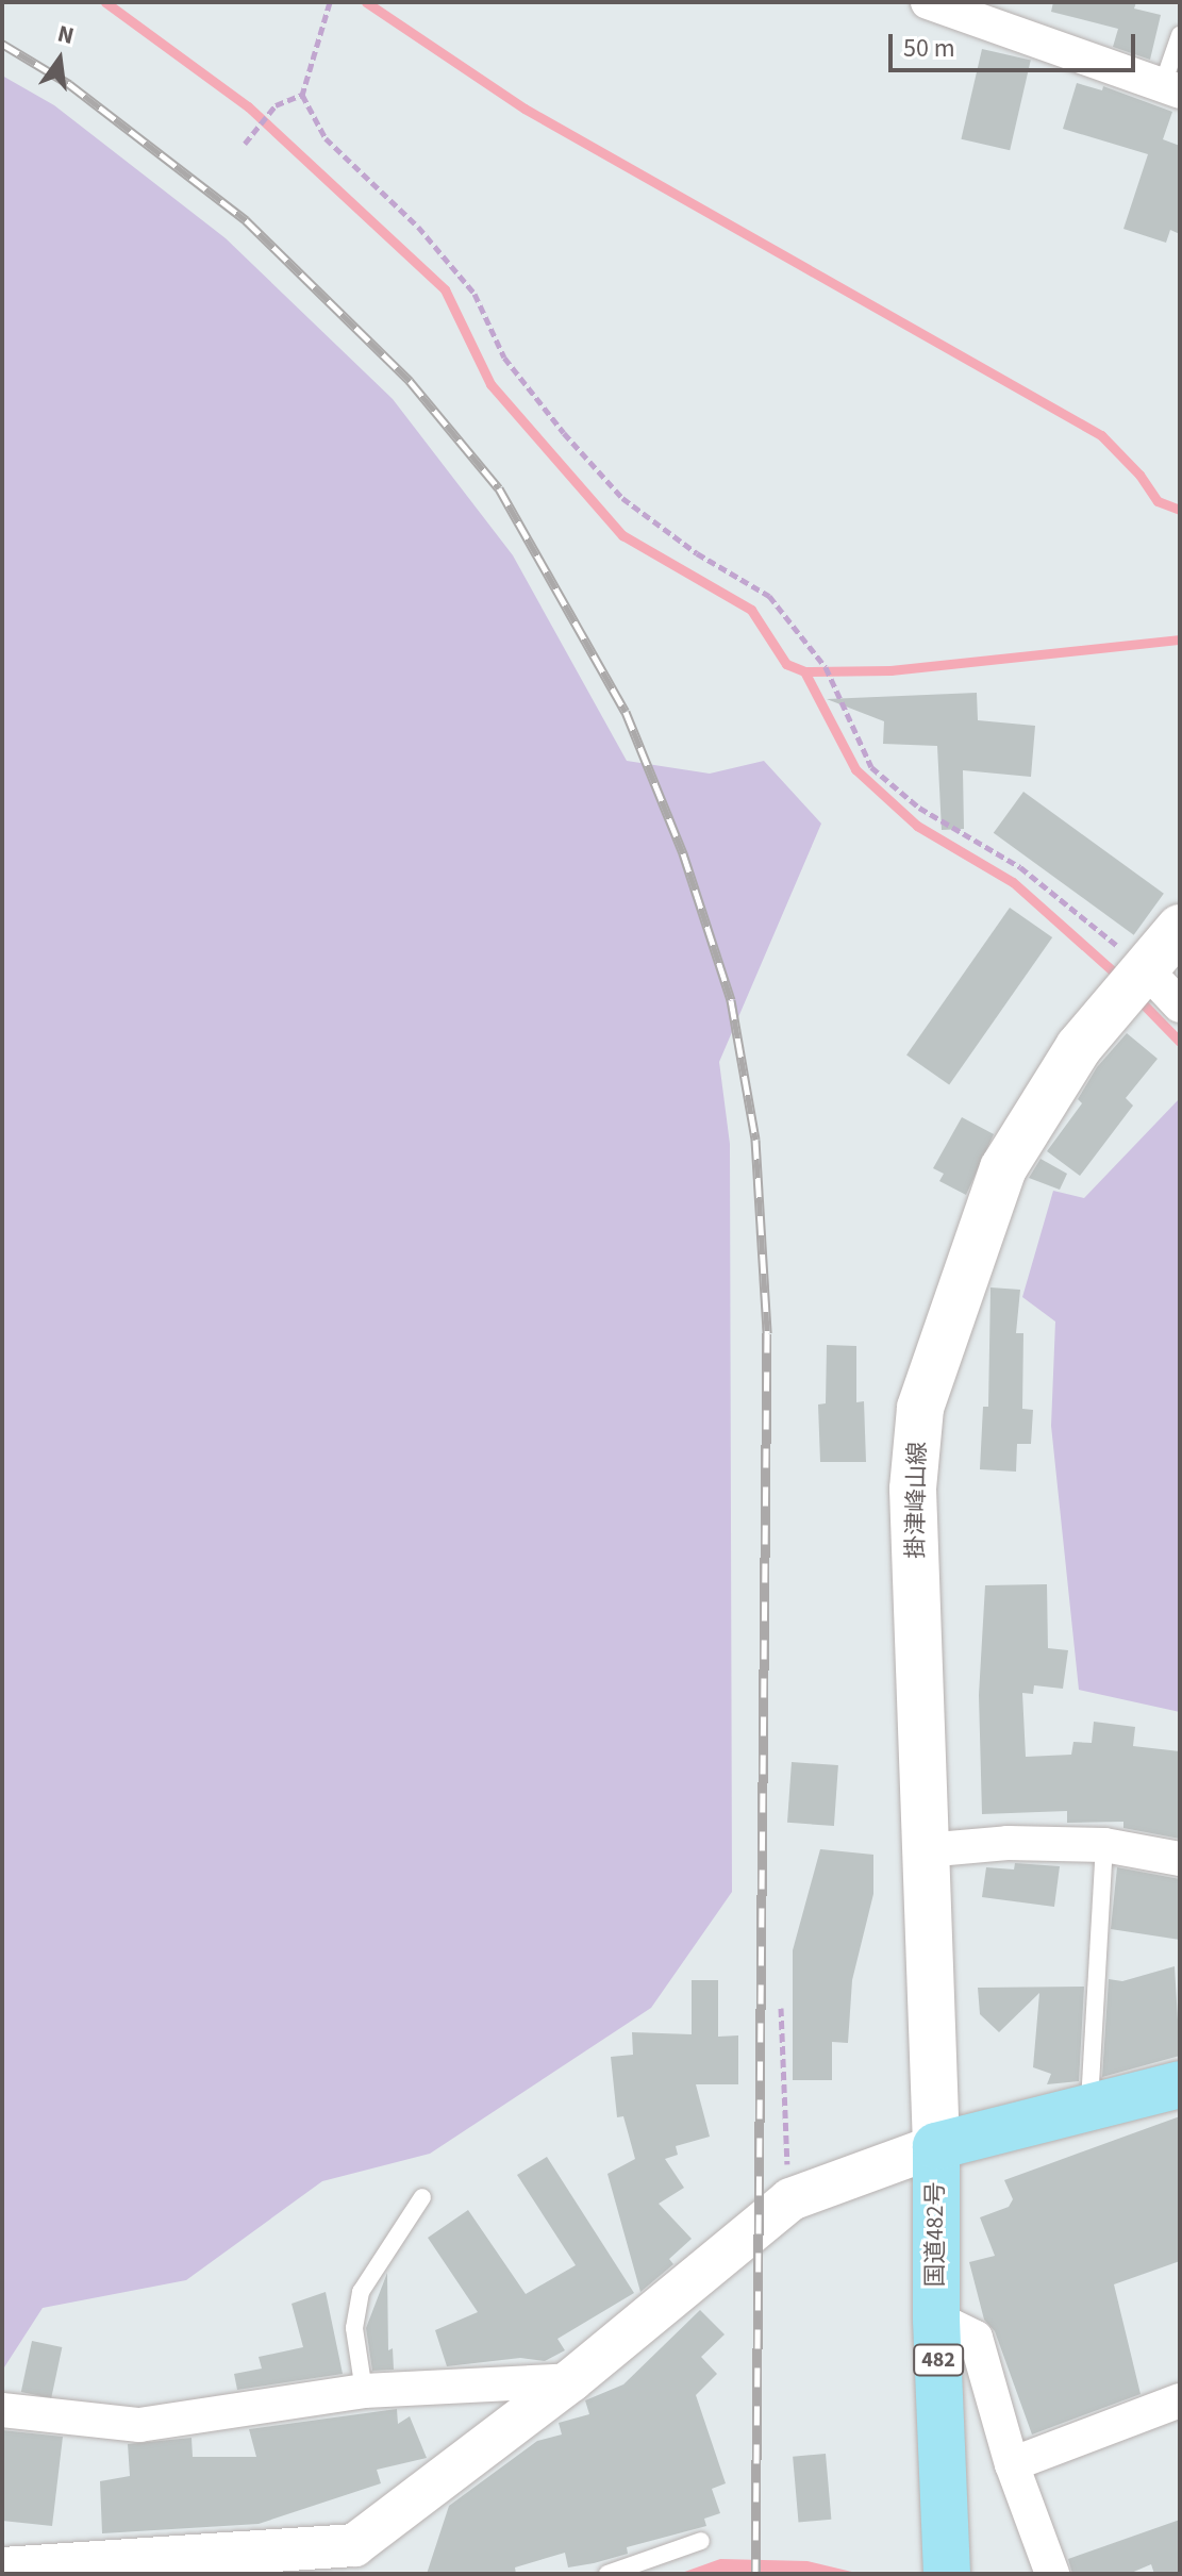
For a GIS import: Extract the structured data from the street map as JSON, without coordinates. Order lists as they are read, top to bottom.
{
  "streets": {
    "highway": ["国道482号", "482"],
    "main road": ["掛津峰山線"]
  },
  "crossings": [
    ["掛津峰山線", "国道482号"]
  ],
  "scale_bar": "50 m",
  "north": "top"
}
